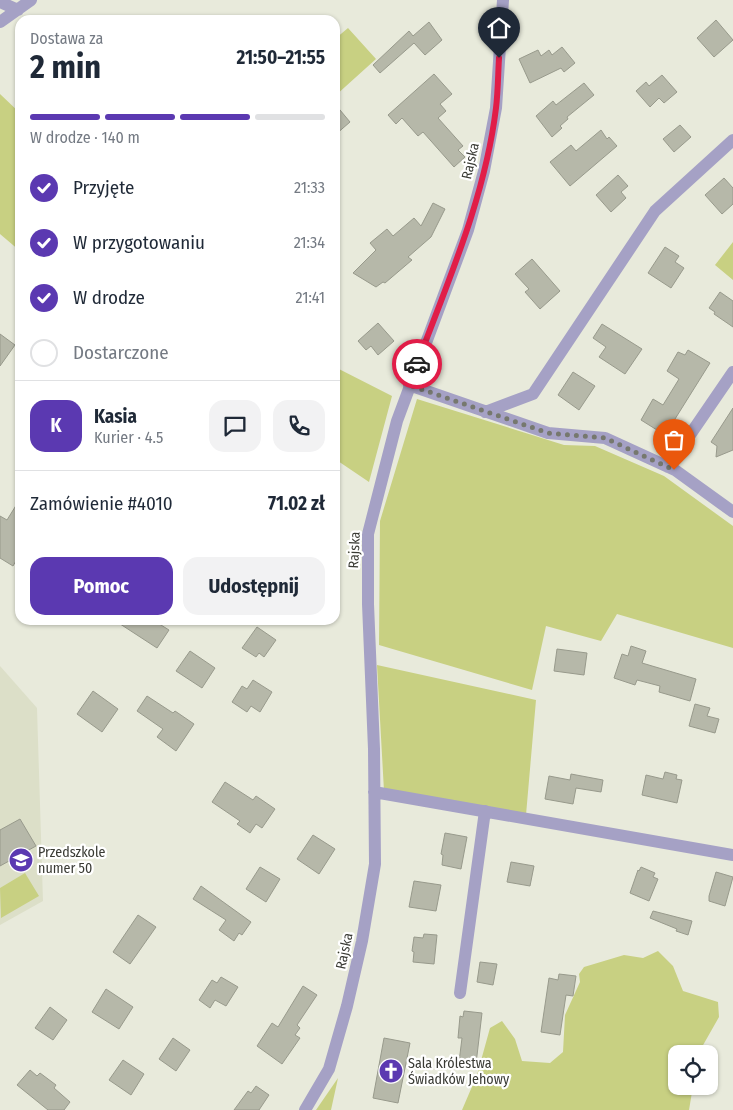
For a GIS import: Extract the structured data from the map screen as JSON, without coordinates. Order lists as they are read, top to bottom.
{
  "streets": {
    "street": ["Rajska"]
  },
  "places": {
    "school or university": ["Przedszkole numer 50"],
    "church": ["Sala Królestwa Świadków Jehowy"]
  },
  "page": {
    "heading": ["2 min", "Dostawa za", "21:50–21:55"],
    "panel": [
      "Kasia",
      "Kurier · 4.5",
      "Zamówienie #4010",
      "71.02 zł"
    ],
    "bar": "W drodze · 140 m",
    "list": [
      ["Przyjęte", "21:33"],
      ["W przygotowaniu", "21:34"],
      ["W drodze", "21:41"],
      "Dostarczone"
    ],
    "round": "K",
    "buttons": ["Pomoc", "Udostępnij"]
  }
}
